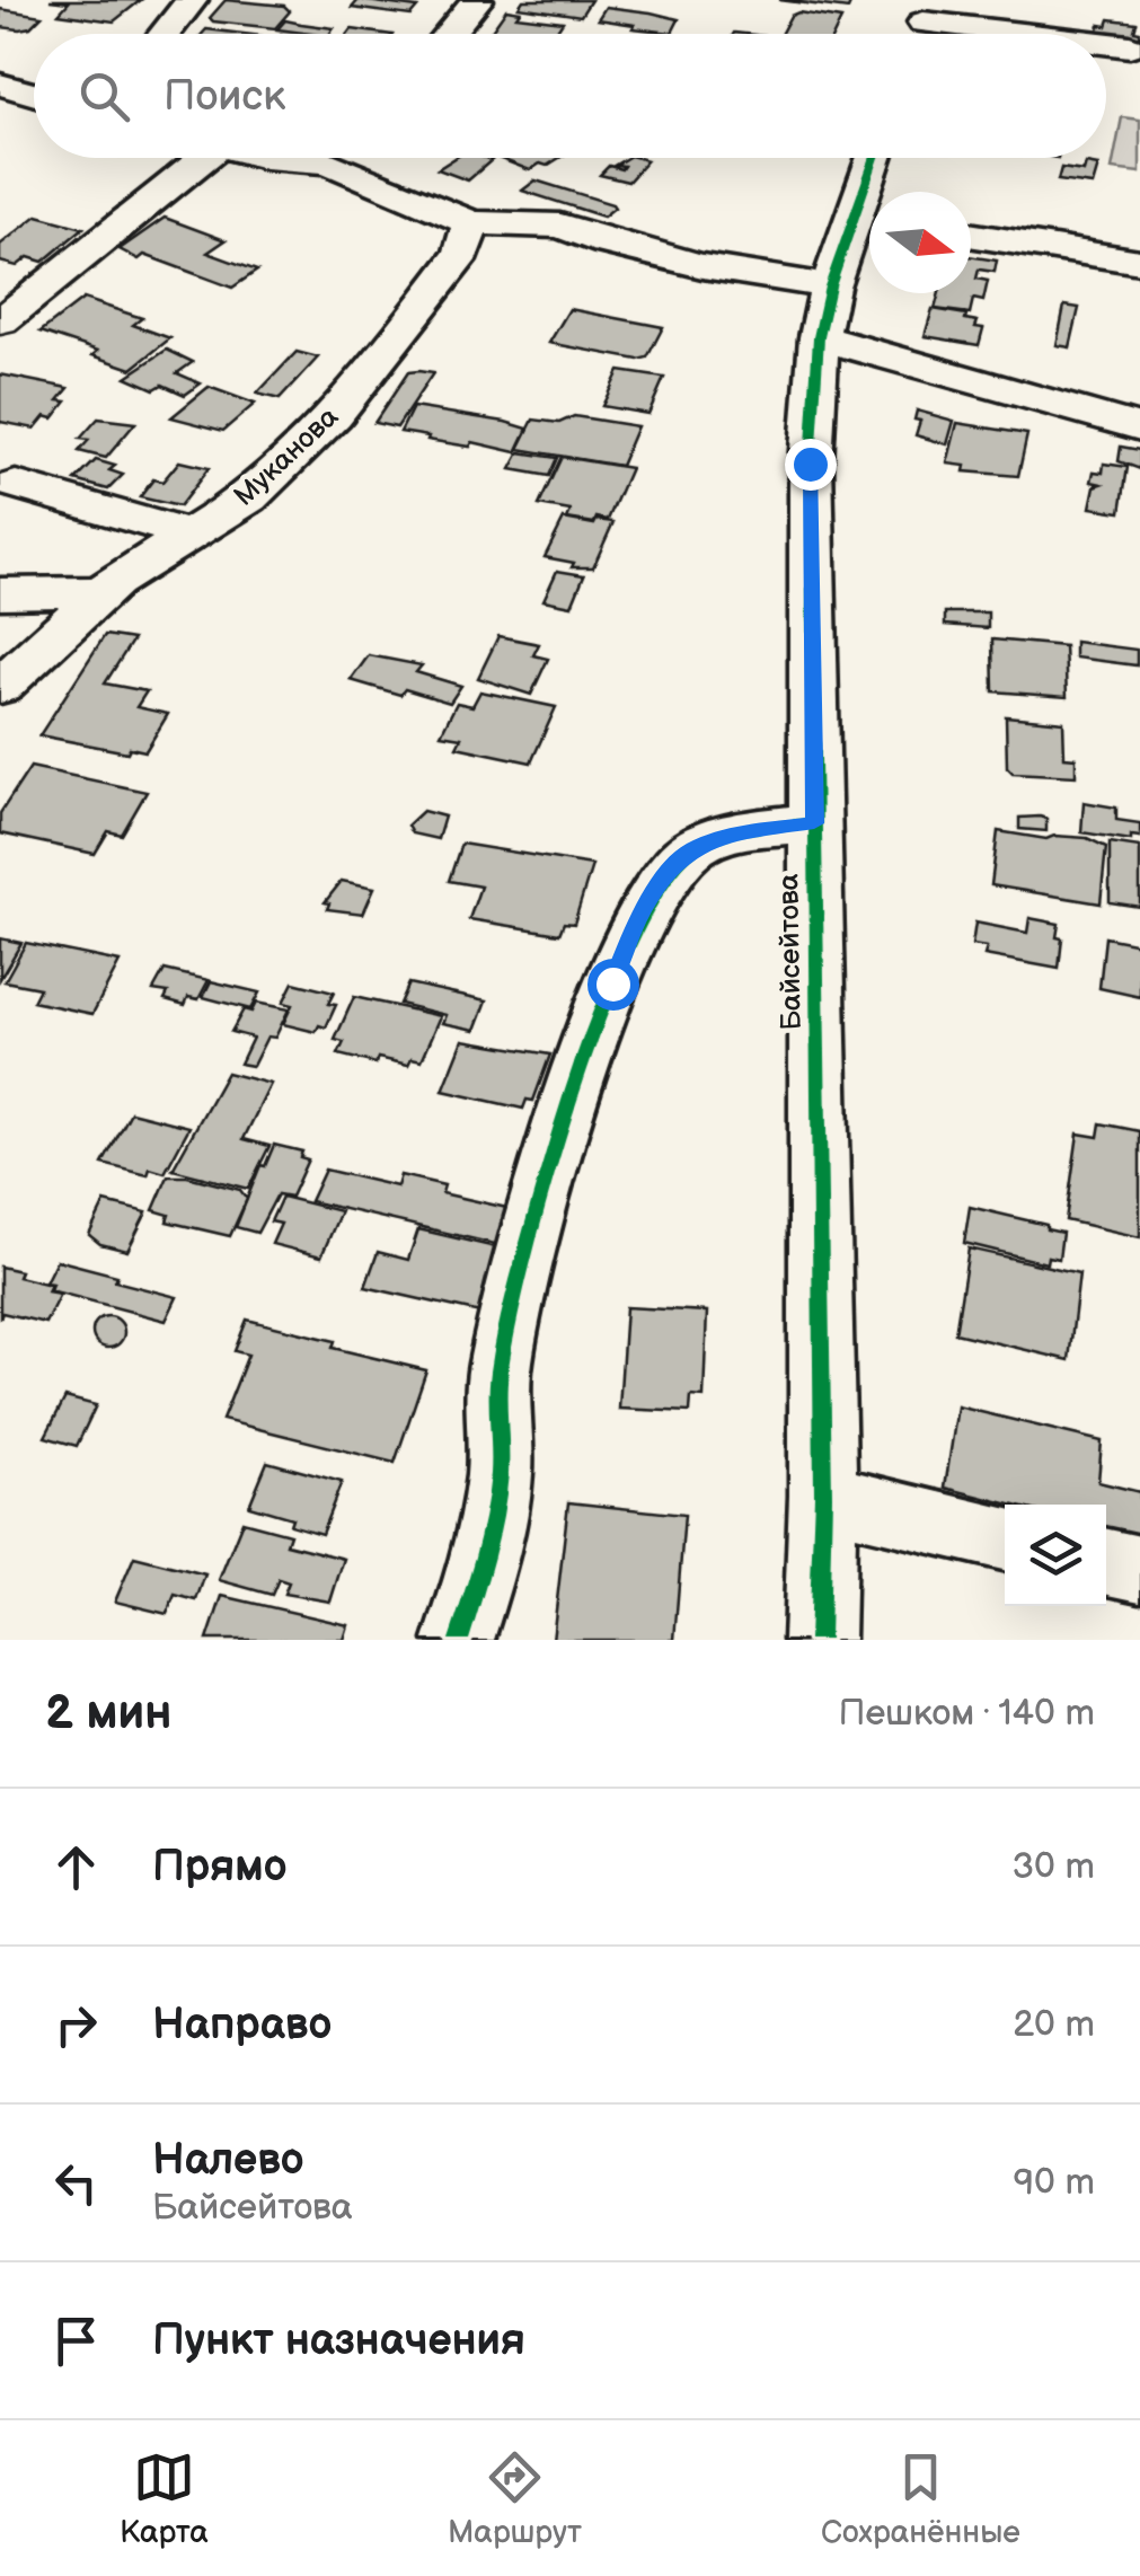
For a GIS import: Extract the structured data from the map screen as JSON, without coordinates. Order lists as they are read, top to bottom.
{
  "streets": {
    "street": ["Муканова", "Байсейтова"]
  },
  "north": "right",
  "page": {
    "search": "Поиск",
    "heading": ["2 мин", "Пешком · 140 m"],
    "list": [
      ["Прямо", "30 m"],
      ["Направо", "20 m"],
      ["Налево", "Байсейтова", "90 m"],
      "Пункт назначения"
    ],
    "nav": ["Карта", "Маршрут", "Сохранённые"]
  }
}
